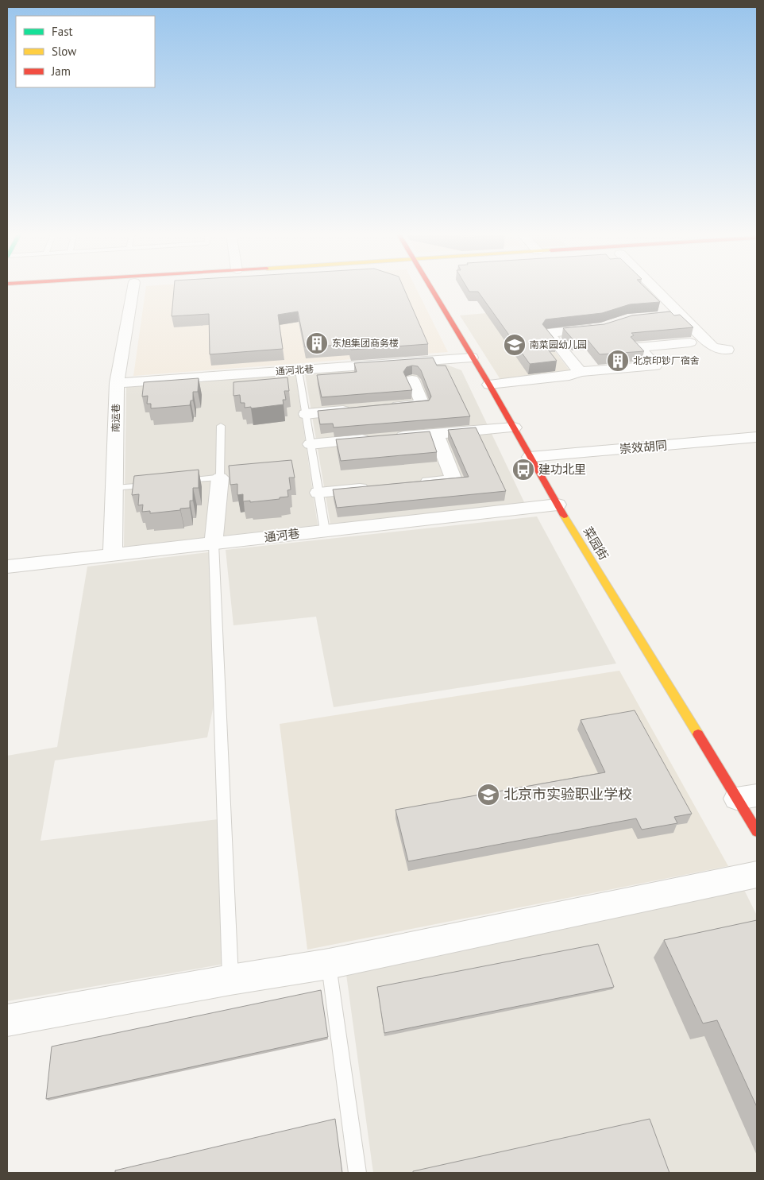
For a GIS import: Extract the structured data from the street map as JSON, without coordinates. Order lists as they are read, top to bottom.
{
  "streets": {
    "main road": ["菜园街"],
    "street": [
      "通河北巷",
      "南运巷",
      "崇效胡同",
      "通河巷"
    ]
  },
  "crossings": [
    ["通河北巷", "南运巷"],
    ["通河北巷", "菜园街"],
    ["南运巷", "通河巷"],
    ["崇效胡同", "菜园街"],
    ["通河巷", "菜园街"]
  ],
  "places": {
    "building": ["东旭集团商务楼", "北京印钞厂宿舍"],
    "school or university": ["南菜园幼儿园", "北京市实验职业学校"],
    "bus stop": ["建功北里"]
  },
  "legend": ["Fast", "Slow", "Jam"]
}
